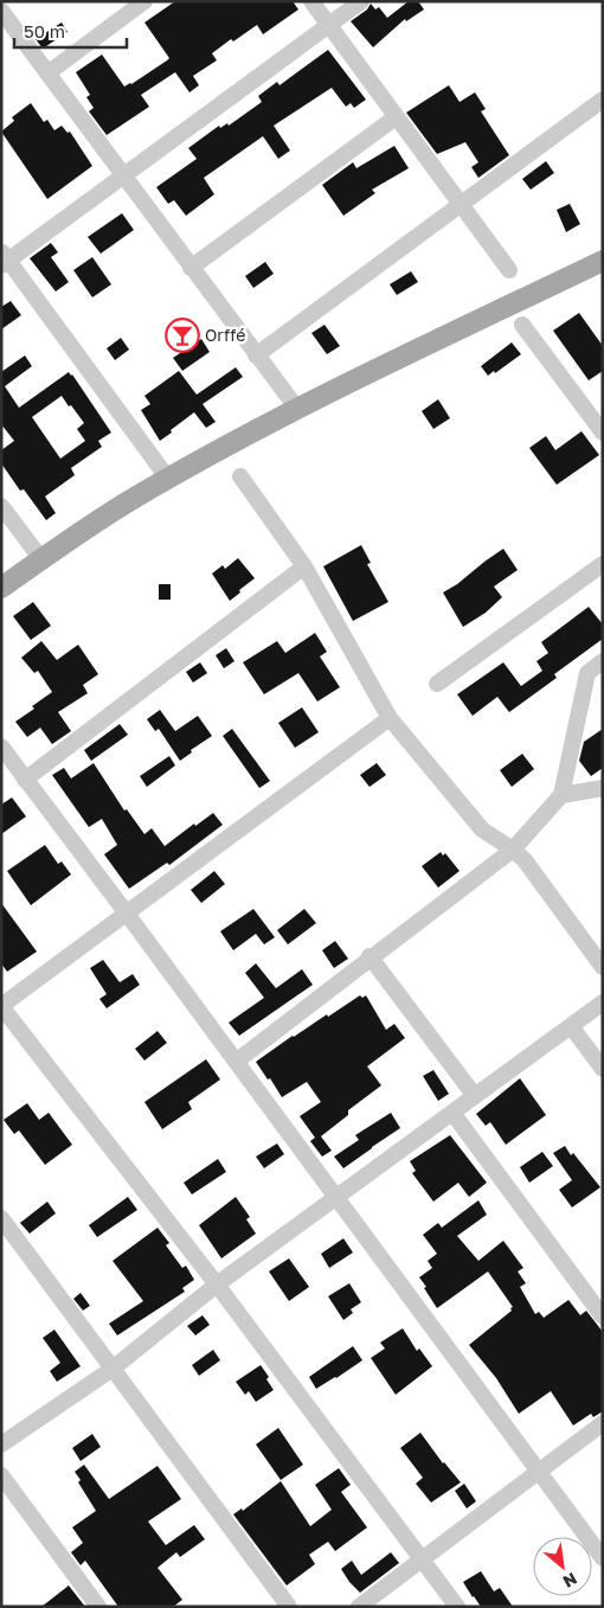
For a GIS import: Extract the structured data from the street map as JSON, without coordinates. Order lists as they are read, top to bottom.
{
  "places": {
    "bar": ["Orffé"]
  },
  "scale_bar": "50 m",
  "north": "bottom right"
}
